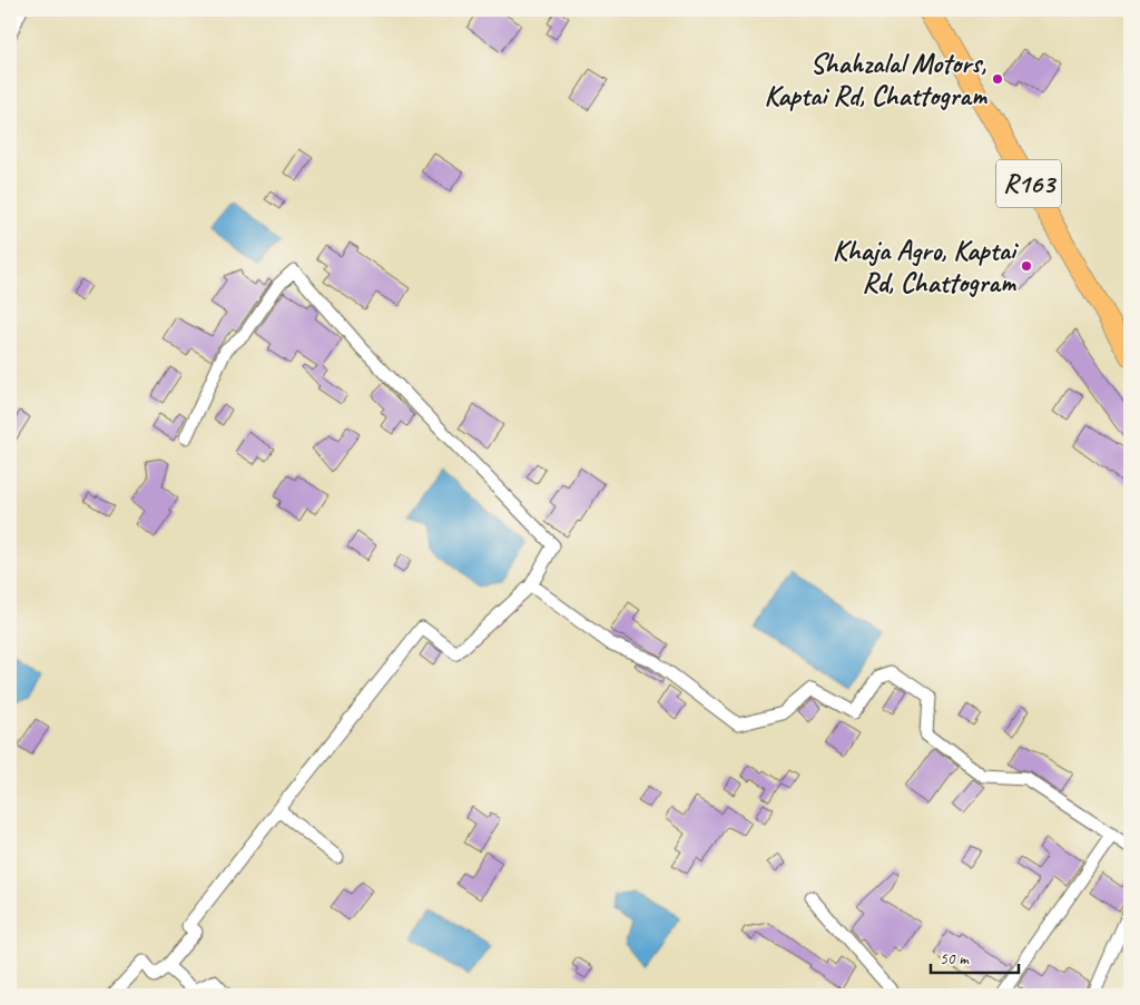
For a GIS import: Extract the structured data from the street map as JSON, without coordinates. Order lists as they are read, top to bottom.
{
  "streets": {
    "main road": ["R163"]
  },
  "places": ["Shahzalal Motors, Kaptai Rd, Chattogram", "Khaja Agro, Kaptai Rd, Chattogram"],
  "scale_bar": "50 m"
}
